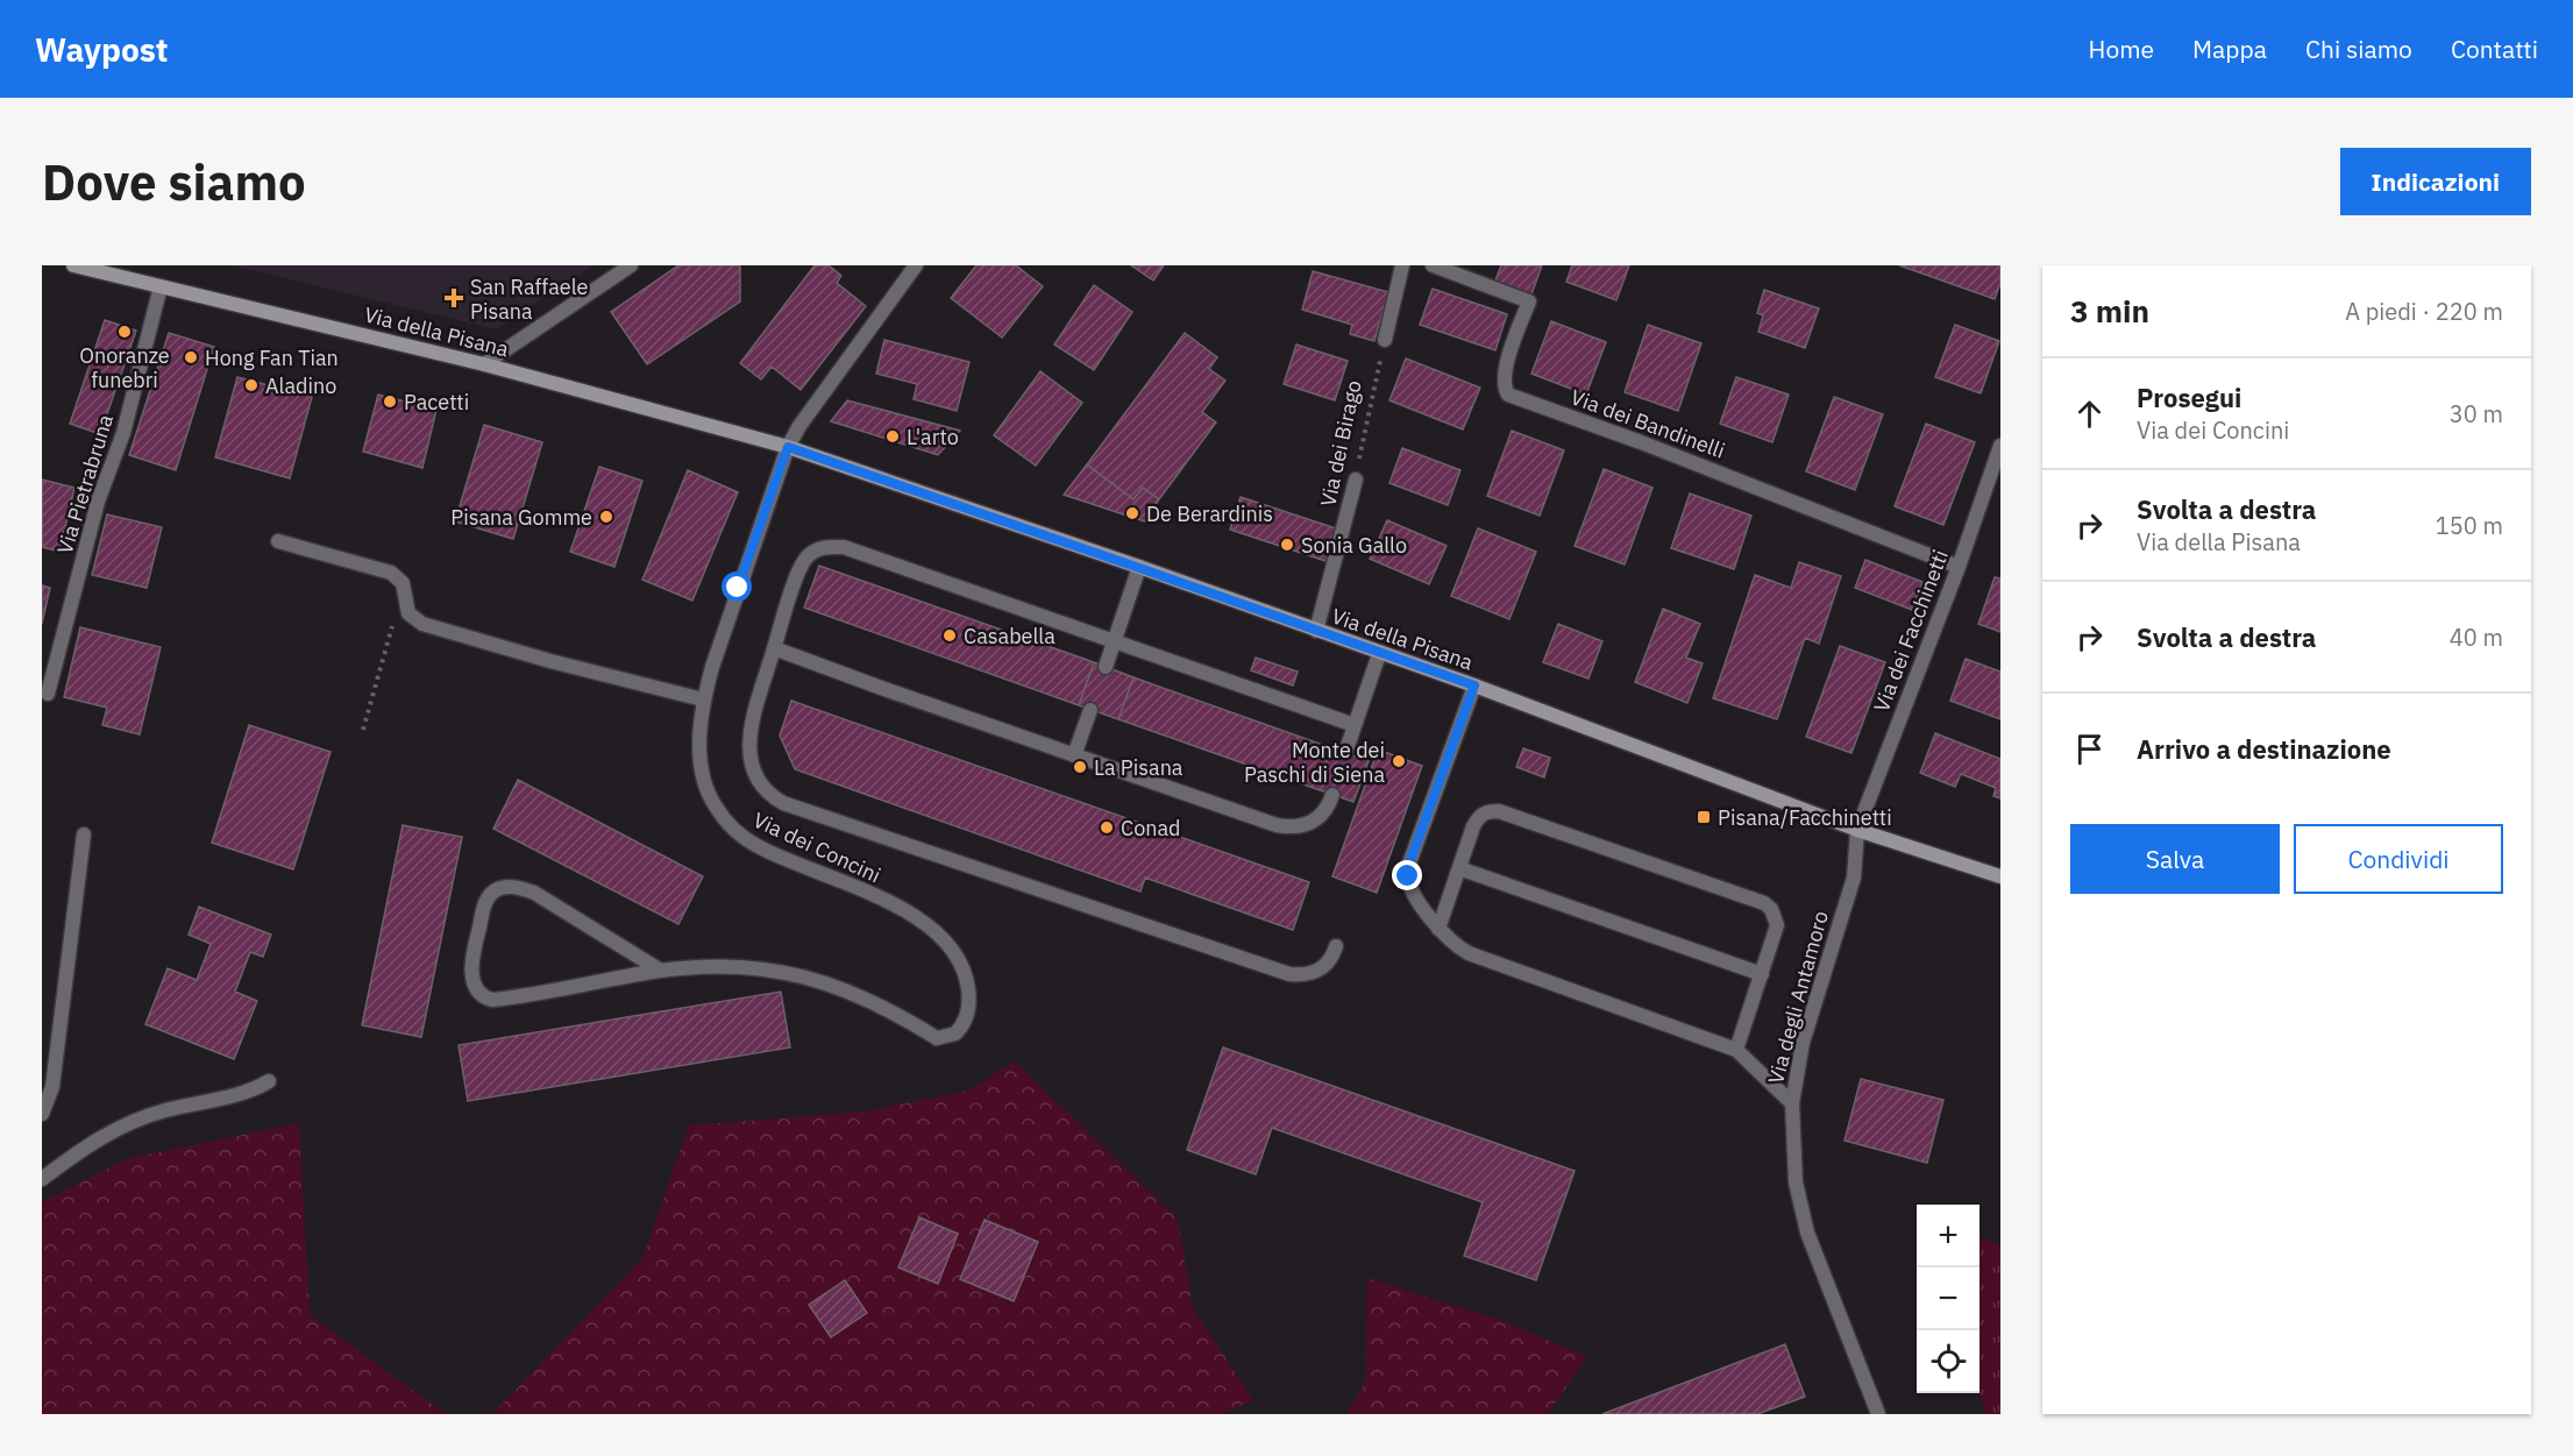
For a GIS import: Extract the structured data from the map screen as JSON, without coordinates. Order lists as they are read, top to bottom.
{
  "streets": {
    "main road": ["Via della Pisana"],
    "street": [
      "Via dei Bandinelli",
      "Via dei Birago",
      "Via Pietrabruna",
      "Via dei Facchinetti",
      "Via dei Concini",
      "Via degli Antamoro"
    ]
  },
  "crossings": [
    ["Via della Pisana", "Via dei Birago"],
    ["Via della Pisana", "Via Pietrabruna"],
    ["Via della Pisana", "Via dei Facchinetti"],
    ["Via della Pisana", "Via dei Concini"],
    ["Via della Pisana", "Via degli Antamoro"],
    ["Via dei Bandinelli", "Via dei Facchinetti"],
    ["Via dei Facchinetti", "Via degli Antamoro"]
  ],
  "places": {
    "health": ["San Raffaele Pisana"],
    "other": [
      "Onoranze funebri",
      "Hong Fan Tian",
      "Aladino",
      "Pacetti",
      "L'arto",
      "De Berardinis",
      "Pisana Gomme",
      "Sonia Gallo",
      "Casabella",
      "Monte dei Paschi di Siena",
      "La Pisana",
      "Conad"
    ],
    "transit": ["Pisana/Facchinetti"]
  },
  "page": {
    "header": "Waypost",
    "nav": [
      "Home",
      "Mappa",
      "Chi siamo",
      "Contatti"
    ],
    "buttons": [
      "Indicazioni",
      ["Salva", "Condividi"]
    ],
    "title": "Dove siamo",
    "heading": ["3 min", "A piedi · 220 m"],
    "list": [
      ["Prosegui", "Via dei Concini", "30 m"],
      ["Svolta a destra", "Via della Pisana", "150 m"],
      ["Svolta a destra", "40 m"],
      "Arrivo a destinazione"
    ],
    "map_buttons": ["+", "−"]
  }
}
